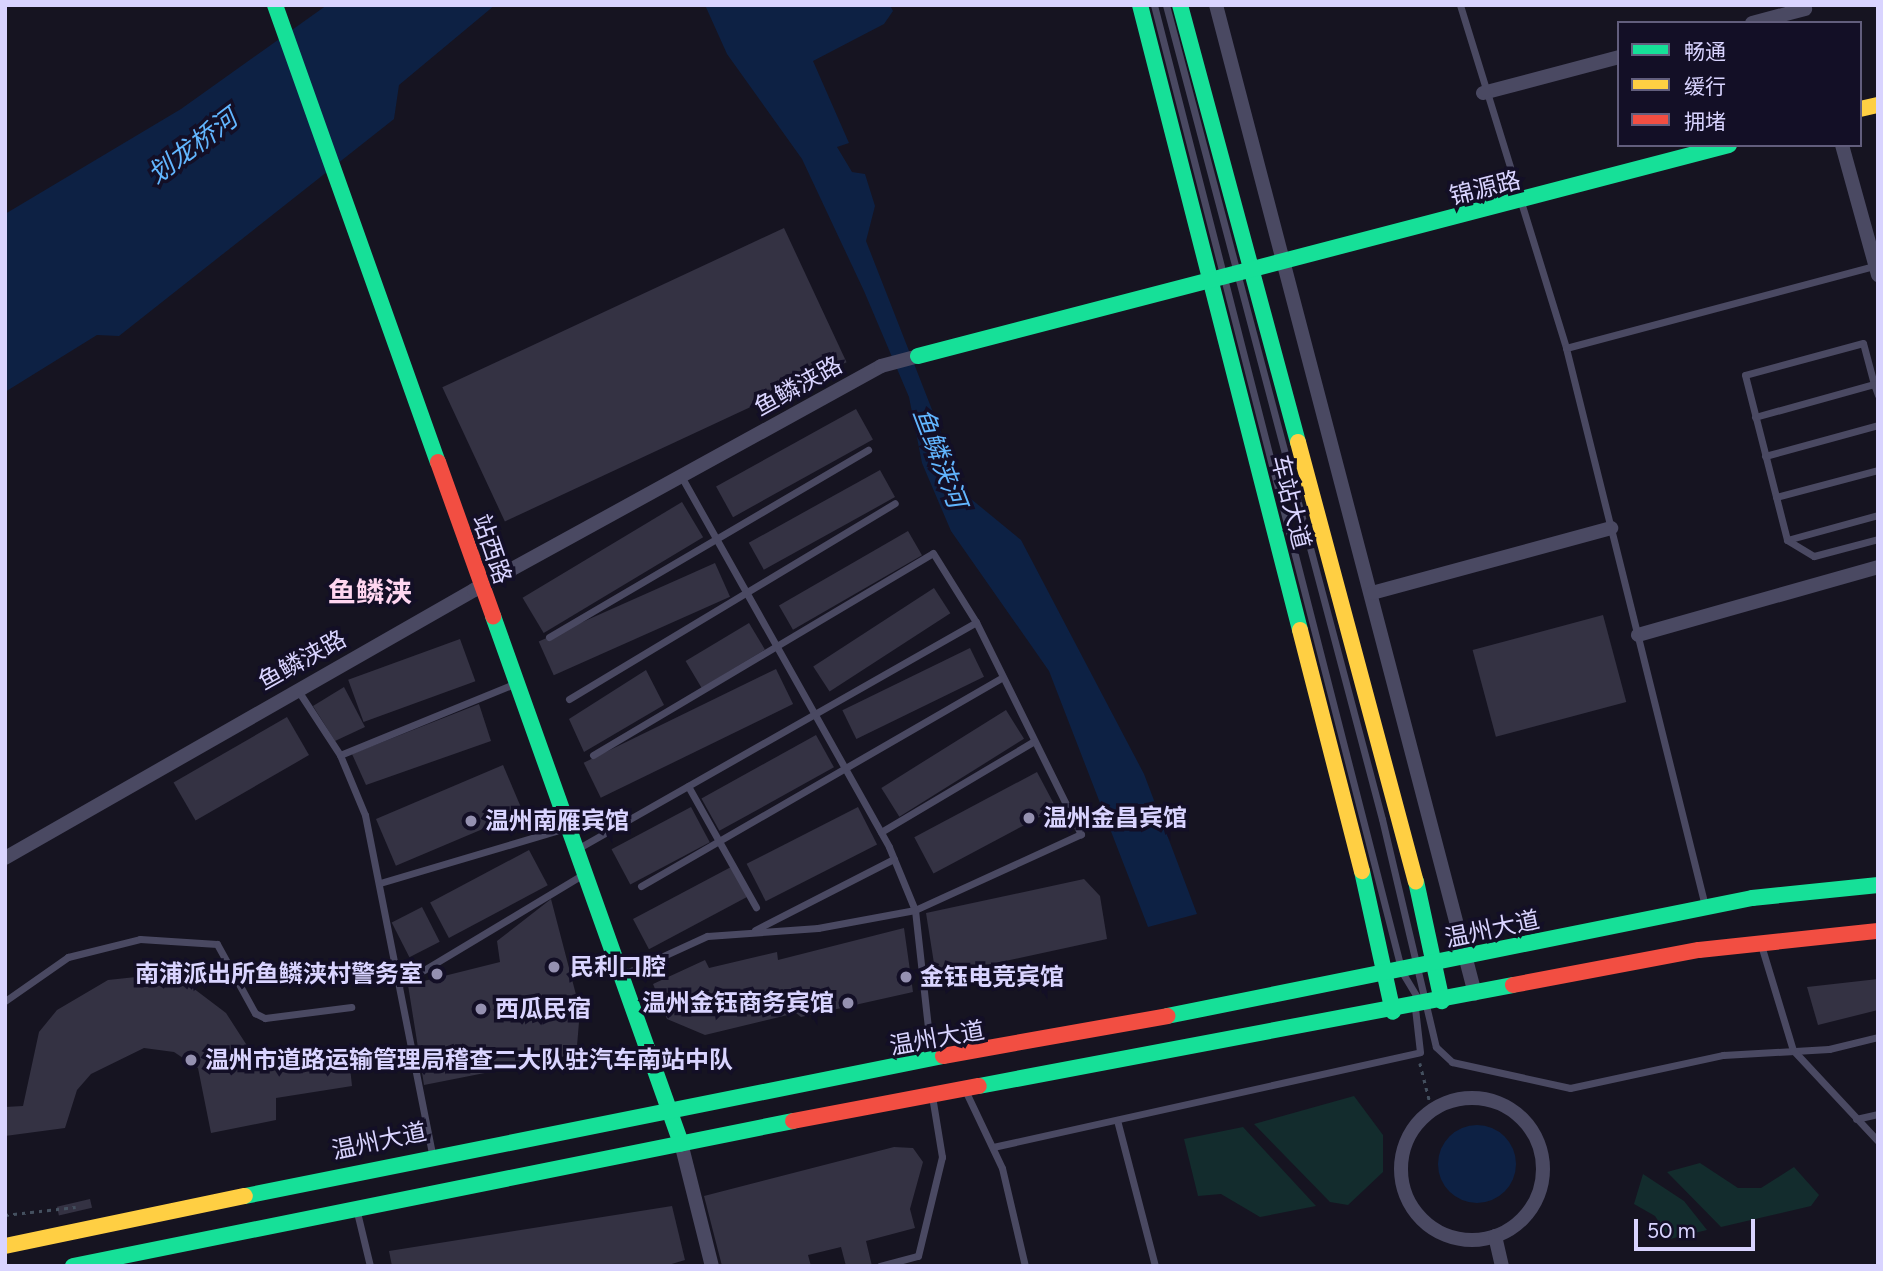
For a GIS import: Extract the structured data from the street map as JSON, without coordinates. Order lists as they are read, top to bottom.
{
  "streets": {
    "main road": [
      "锦源路",
      "车站大道",
      "站西路",
      "温州大道"
    ],
    "street": ["鱼鳞浃路"]
  },
  "crossings": [
    ["锦源路", "鱼鳞浃路"],
    ["锦源路", "车站大道"],
    ["鱼鳞浃路", "站西路"],
    ["车站大道", "温州大道"],
    ["站西路", "温州大道"]
  ],
  "districts": ["鱼鳞浃"],
  "water": ["划龙桥河", "鱼鳞浃河"],
  "places": [
    "温州金昌宾馆",
    "温州南雁宾馆",
    "民利口腔",
    "南浦派出所鱼鳞浃村警务室",
    "金钰电竞宾馆",
    "温州金钰商务宾馆",
    "西瓜民宿",
    "温州市道路运输管理局稽查二大队驻汽车南站中队"
  ],
  "legend": ["畅通", "缓行", "拥堵"],
  "scale_bar": "50 m"
}
